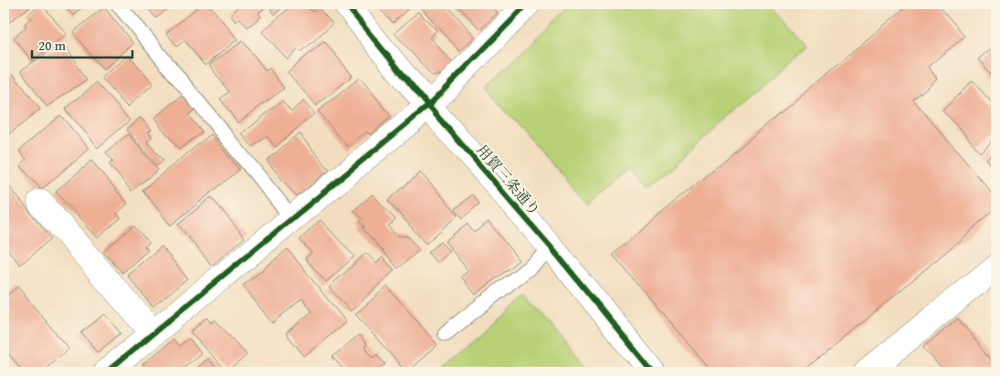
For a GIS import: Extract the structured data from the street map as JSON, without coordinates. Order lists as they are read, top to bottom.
{
  "streets": {
    "street": ["用賀三条通り"]
  },
  "scale_bar": "20 m"
}
